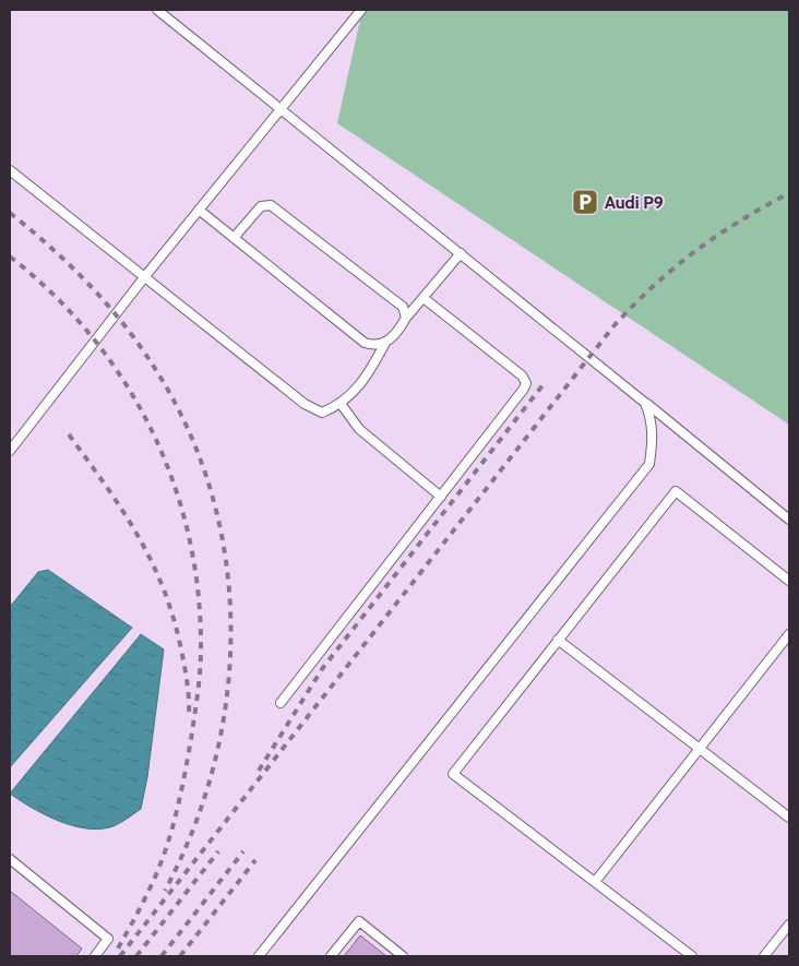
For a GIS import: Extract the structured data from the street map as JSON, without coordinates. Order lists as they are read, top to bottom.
{
  "places": {
    "parking": ["Audi P9"]
  }
}
